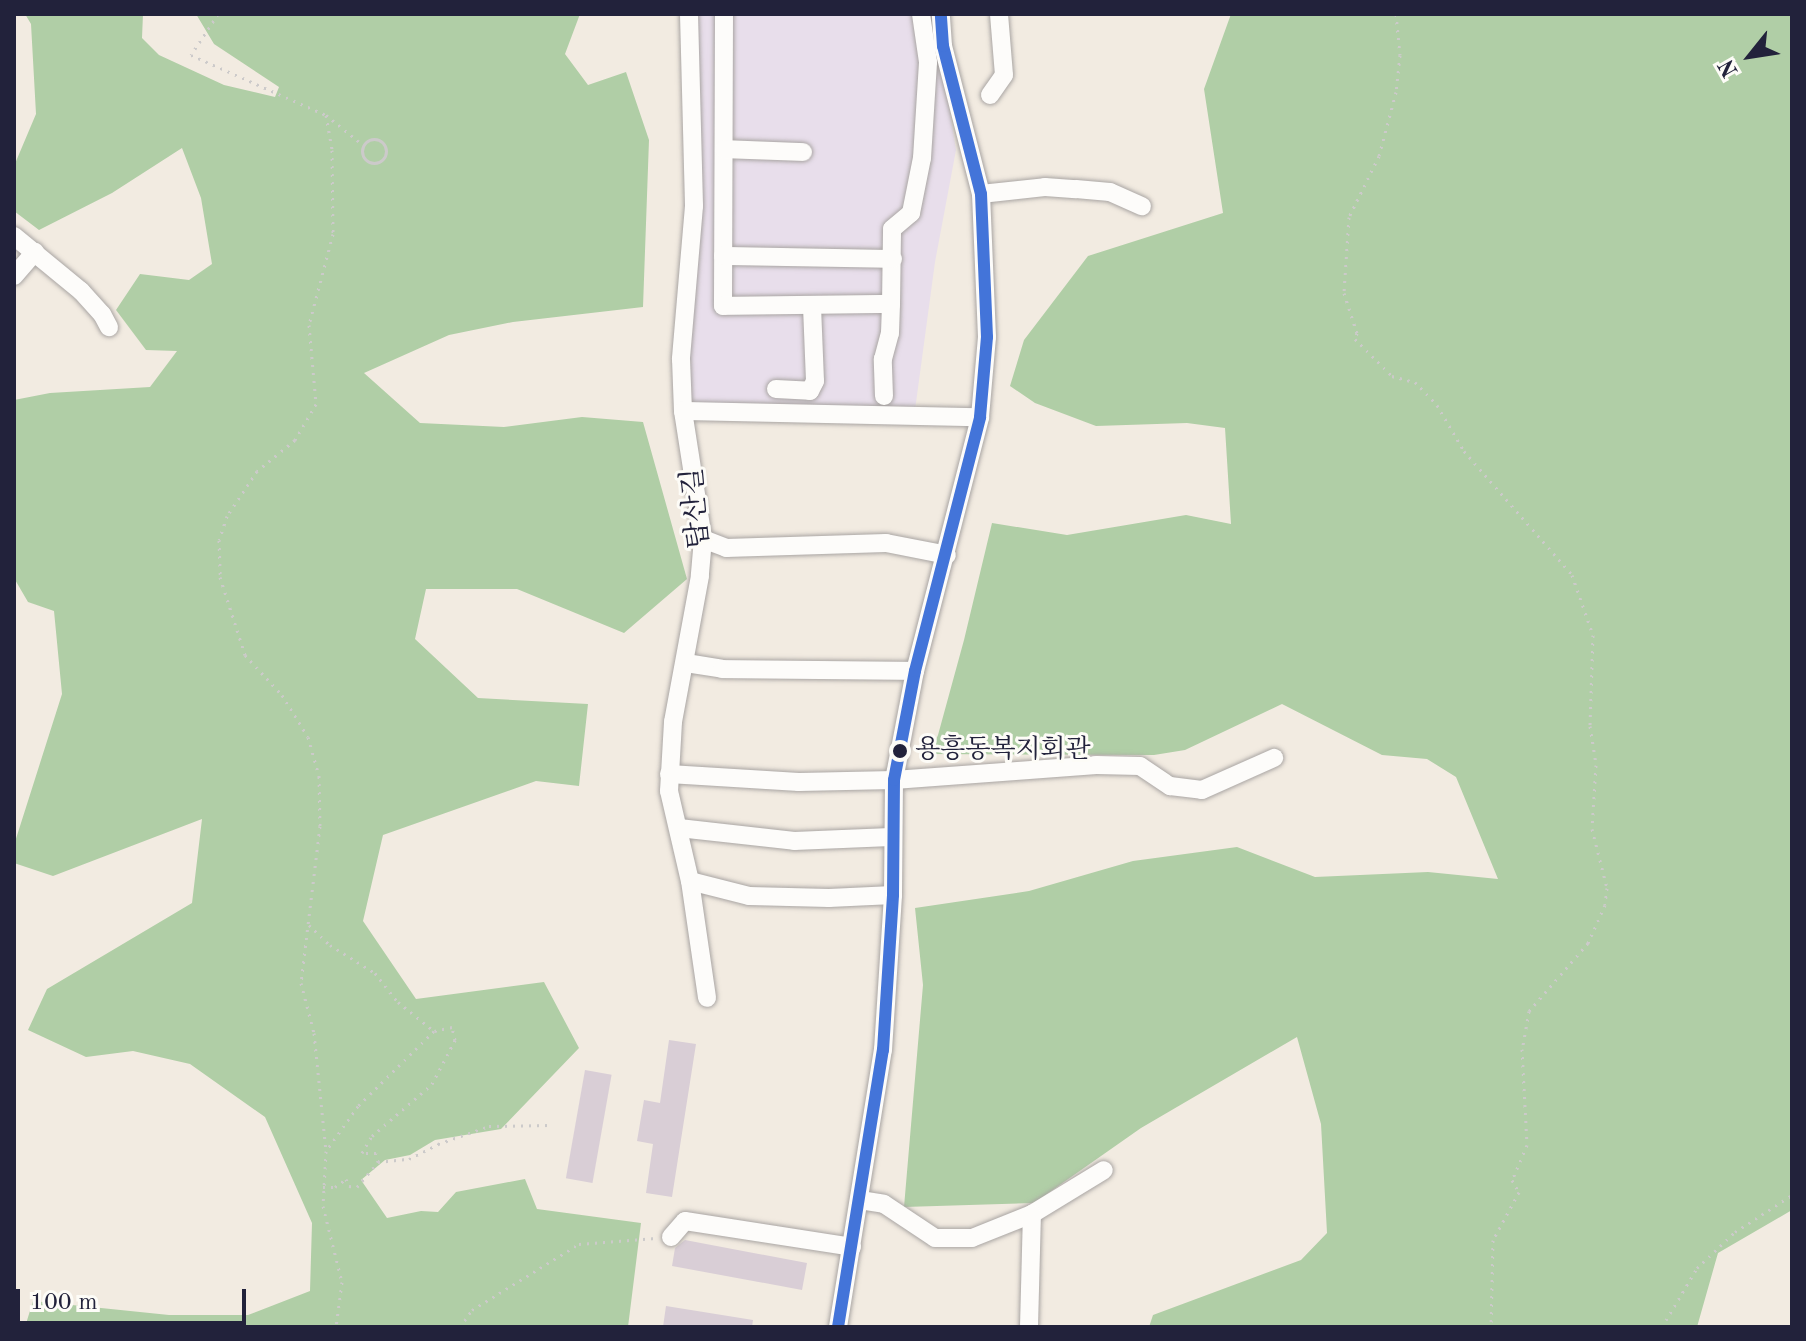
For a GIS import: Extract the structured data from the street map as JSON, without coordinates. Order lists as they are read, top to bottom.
{
  "streets": {
    "street": ["탑산길"]
  },
  "places": ["용흥동복지회관"],
  "scale_bar": "100 m",
  "north": "bottom left"
}
